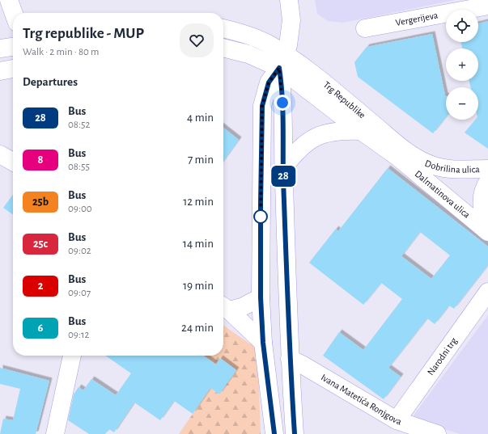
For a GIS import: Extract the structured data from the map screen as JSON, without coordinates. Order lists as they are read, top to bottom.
{
  "streets": {
    "main road": [
      "Vergerijeva",
      "Trg Republike",
      "Dobrilina ulica",
      "Dalmatinova ulica",
      "Narodni trg",
      "Ivana Matetića Ronjgova"
    ]
  },
  "crossings": [
    ["Trg Republike", "Dobrilina ulica"],
    ["Trg Republike", "Dalmatinova ulica"],
    ["Dobrilina ulica", "Dalmatinova ulica"],
    ["Narodni trg", "Ivana Matetića Ronjgova"]
  ],
  "lines": ["bus line 28"],
  "page": {
    "on_map": "28",
    "map_buttons": ["+", "−"],
    "heading": [
      ["Trg republike - MUP", "Walk · 2 min · 80 m"],
      "Departures"
    ],
    "list": [
      {
        "mark": "28",
        "name": "Bus",
        "note": "08:52",
        "value": "4 min"
      },
      {
        "mark": "8",
        "name": "Bus",
        "note": "08:55",
        "value": "7 min"
      },
      {
        "mark": "25b",
        "name": "Bus",
        "note": "09:00",
        "value": "12 min"
      },
      {
        "mark": "25c",
        "name": "Bus",
        "note": "09:02",
        "value": "14 min"
      },
      {
        "mark": "2",
        "name": "Bus",
        "note": "09:07",
        "value": "19 min"
      },
      {
        "mark": "6",
        "name": "Bus",
        "note": "09:12",
        "value": "24 min"
      }
    ]
  }
}
